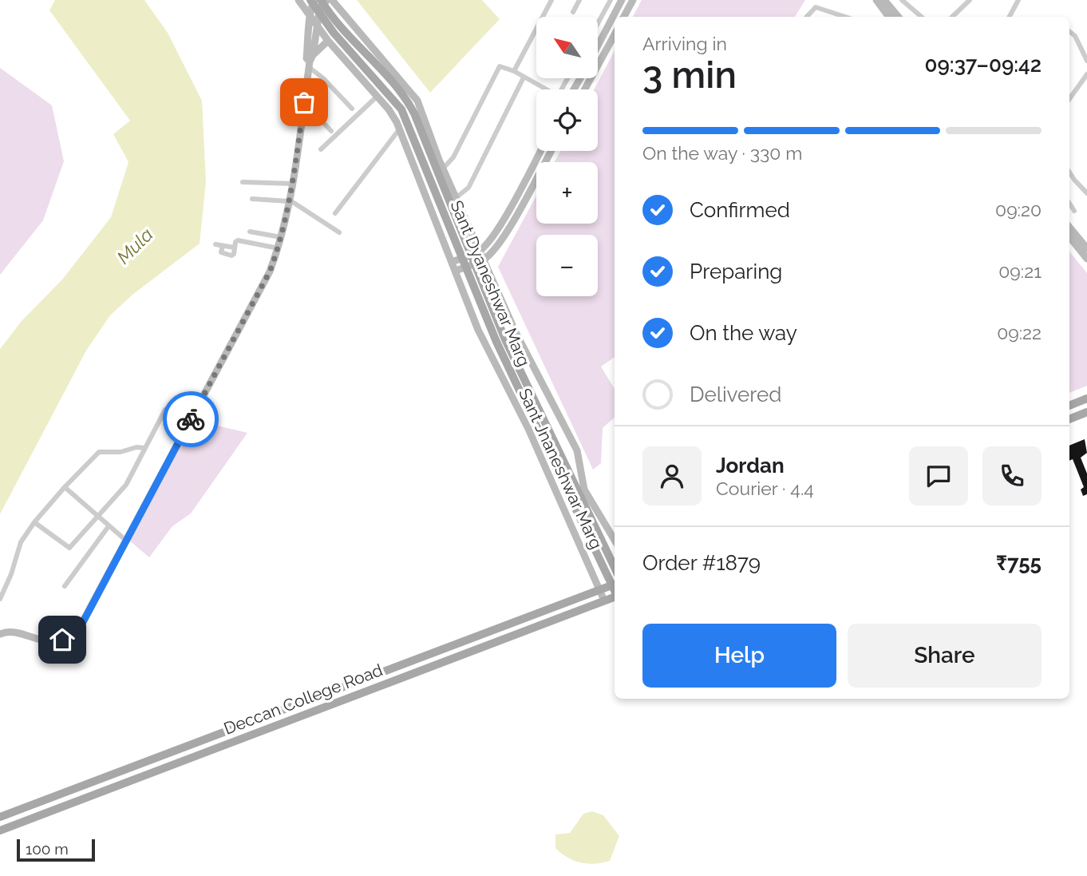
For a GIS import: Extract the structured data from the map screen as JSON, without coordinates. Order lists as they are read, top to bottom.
{
  "streets": {
    "main road": ["Sant Dyaneshwar Marg", "Deccan College Road"],
    "street": ["Sant Jnaneshwar Marg"]
  },
  "crossings": [
    ["Sant Dyaneshwar Marg", "Sant Jnaneshwar Marg"],
    ["Sant Dyaneshwar Marg", "Deccan College Road"],
    ["Sant Jnaneshwar Marg", "Deccan College Road"]
  ],
  "water": ["Mula"],
  "scale_bar": "100 m",
  "north": "top left",
  "page": {
    "map_buttons": ["+", "−"],
    "heading": ["3 min", "Arriving in", "09:37–09:42"],
    "panel": [
      "Jordan",
      "Courier · 4.4",
      "Order #1879",
      "₹755"
    ],
    "bar": "On the way · 330 m",
    "list": [
      ["Confirmed", "09:20"],
      ["Preparing", "09:21"],
      ["On the way", "09:22"],
      "Delivered"
    ],
    "buttons": ["Help", "Share"],
    "scale": "100 m"
  }
}
